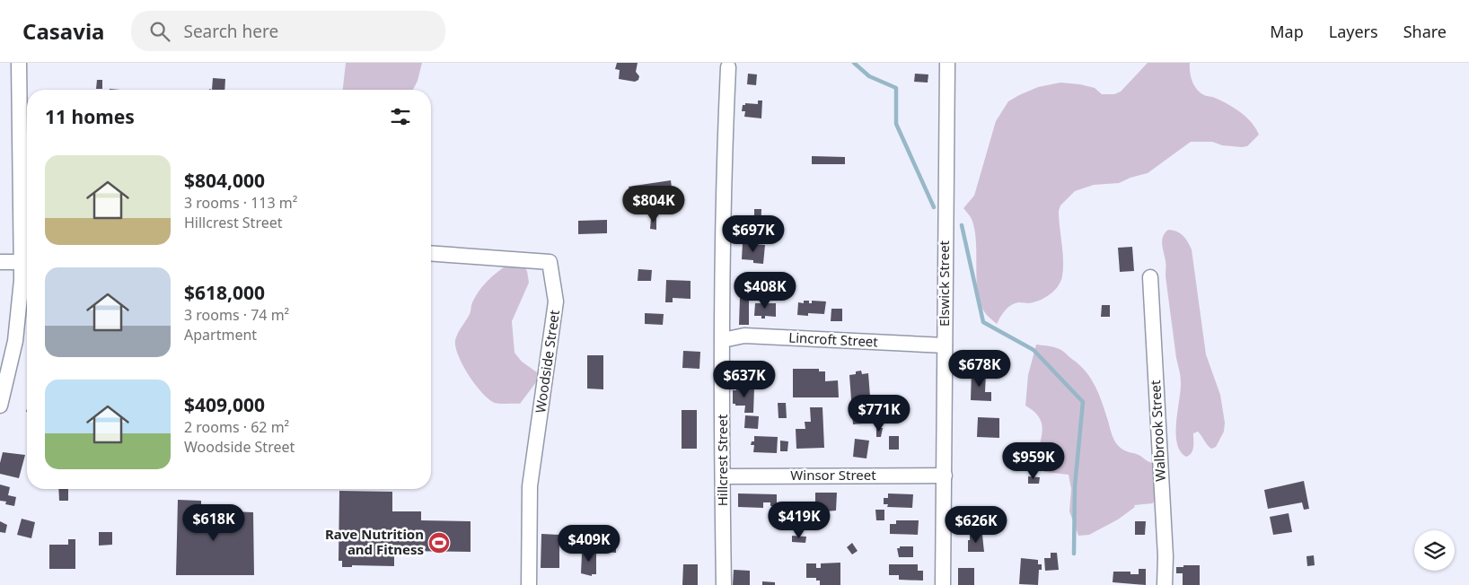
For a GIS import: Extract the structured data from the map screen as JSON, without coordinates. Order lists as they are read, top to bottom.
{
  "streets": {
    "street": [
      "Elswick Street",
      "Lincroft Street",
      "Woodside Street",
      "Walbrook Street",
      "Hillcrest Street",
      "Winsor Street"
    ]
  },
  "crossings": [
    ["Elswick Street", "Lincroft Street"],
    ["Elswick Street", "Winsor Street"],
    ["Lincroft Street", "Hillcrest Street"],
    ["Hillcrest Street", "Winsor Street"]
  ],
  "places": {
    "sports": ["Rave Nutrition and Fitness"]
  },
  "page": {
    "header": "Casavia",
    "search": "Search here",
    "nav": ["Map", "Layers", "Share"],
    "heading": "11 homes",
    "list": [
      {
        "name": "$804,000",
        "note": "3 rooms · 113 m² · Hillcrest Street"
      },
      {
        "name": "$618,000",
        "note": "3 rooms · 74 m² · Apartment"
      },
      {
        "name": "$409,000",
        "note": "2 rooms · 62 m² · Woodside Street"
      }
    ],
    "price": [
      "$804K",
      "$697K",
      "$408K",
      "$678K",
      "$637K",
      "$771K",
      "$959K",
      "$419K",
      "$618K",
      "$626K",
      "$409K"
    ]
  }
}
